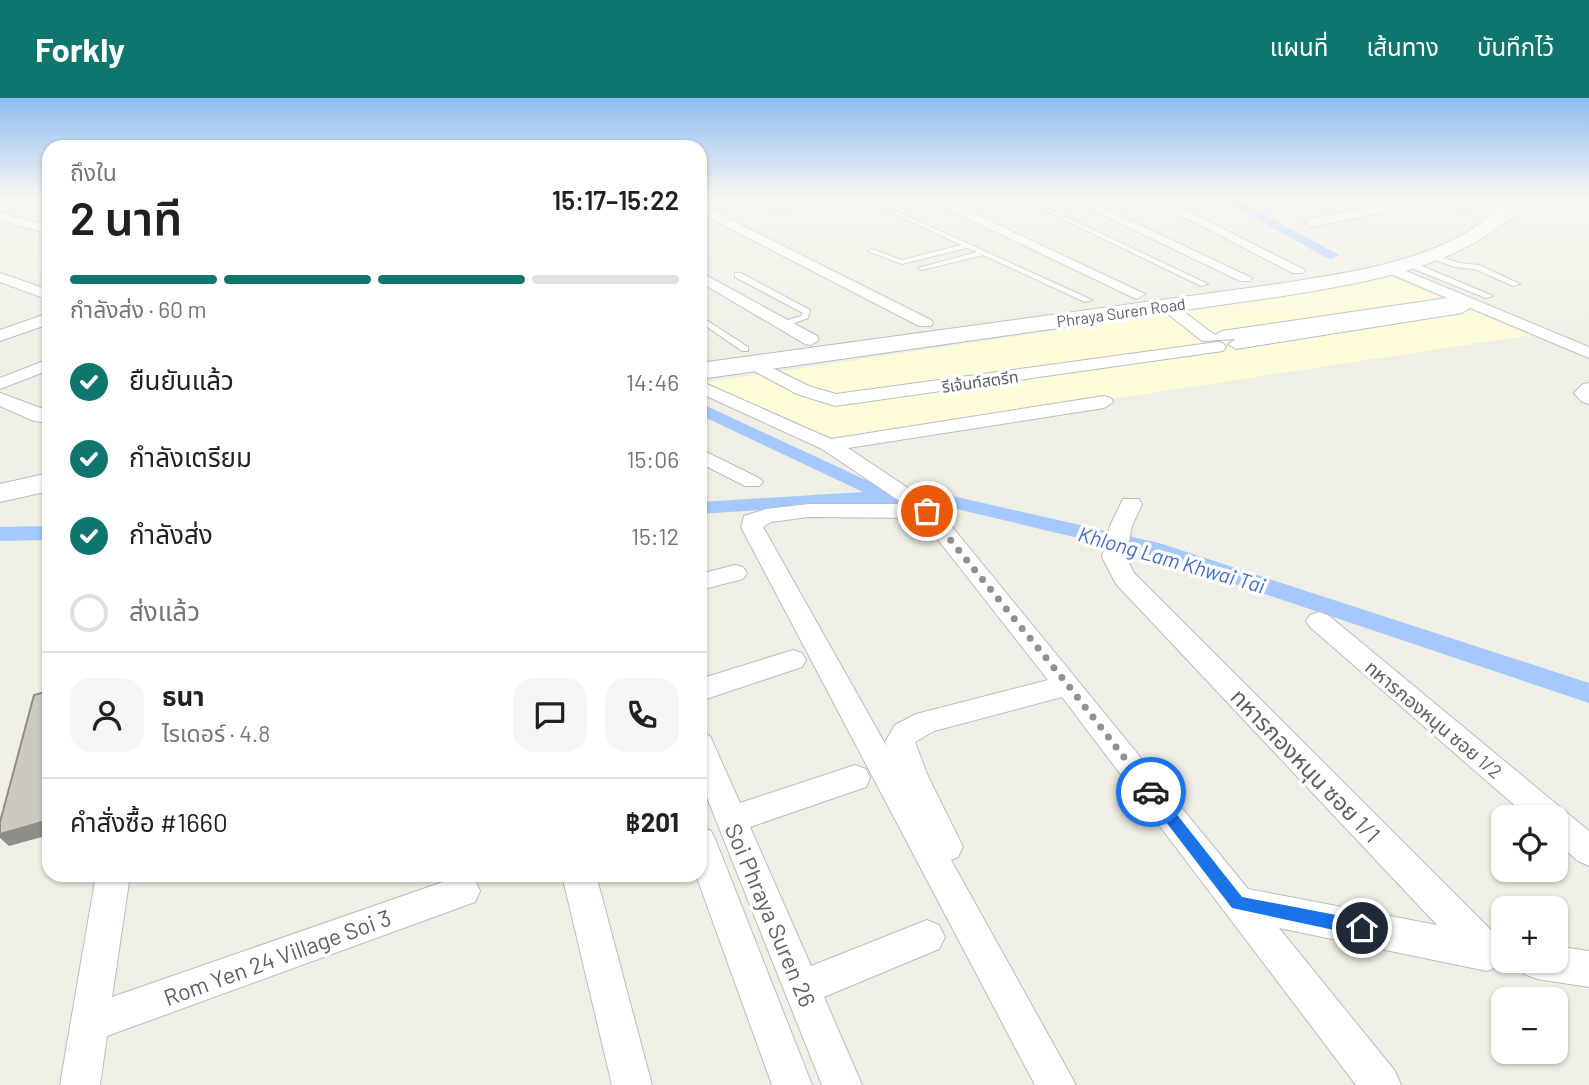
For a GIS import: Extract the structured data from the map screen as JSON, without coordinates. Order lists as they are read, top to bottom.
{
  "streets": {
    "street": [
      "Phraya Suren Road",
      "รีเจ้นท์สตรีท",
      "ทหารกองหนุน ซอย 1/2",
      "ทหารกองหนุน ซอย 1/1",
      "Soi Phraya Suren 26",
      "Rom Yen 24 Village Soi 3"
    ]
  },
  "crossings": [
    ["Phraya Suren Road", "รีเจ้นท์สตรีท"]
  ],
  "water": ["Khlong Lam Khwai Tai"],
  "page": {
    "header": "Forkly",
    "nav": ["แผนที่", "เส้นทาง", "บันทึกไว้"],
    "heading": ["2 นาที", "ถึงใน", "15:17–15:22"],
    "panel": [
      "ธนา",
      "ไรเดอร์ · 4.8",
      "คำสั่งซื้อ #1660",
      "฿201"
    ],
    "bar": "กำลังส่ง · 60 m",
    "list": [
      ["ยืนยันแล้ว", "14:46"],
      ["กำลังเตรียม", "15:06"],
      ["กำลังส่ง", "15:12"],
      "ส่งแล้ว"
    ],
    "map_buttons": ["+", "−"]
  }
}
